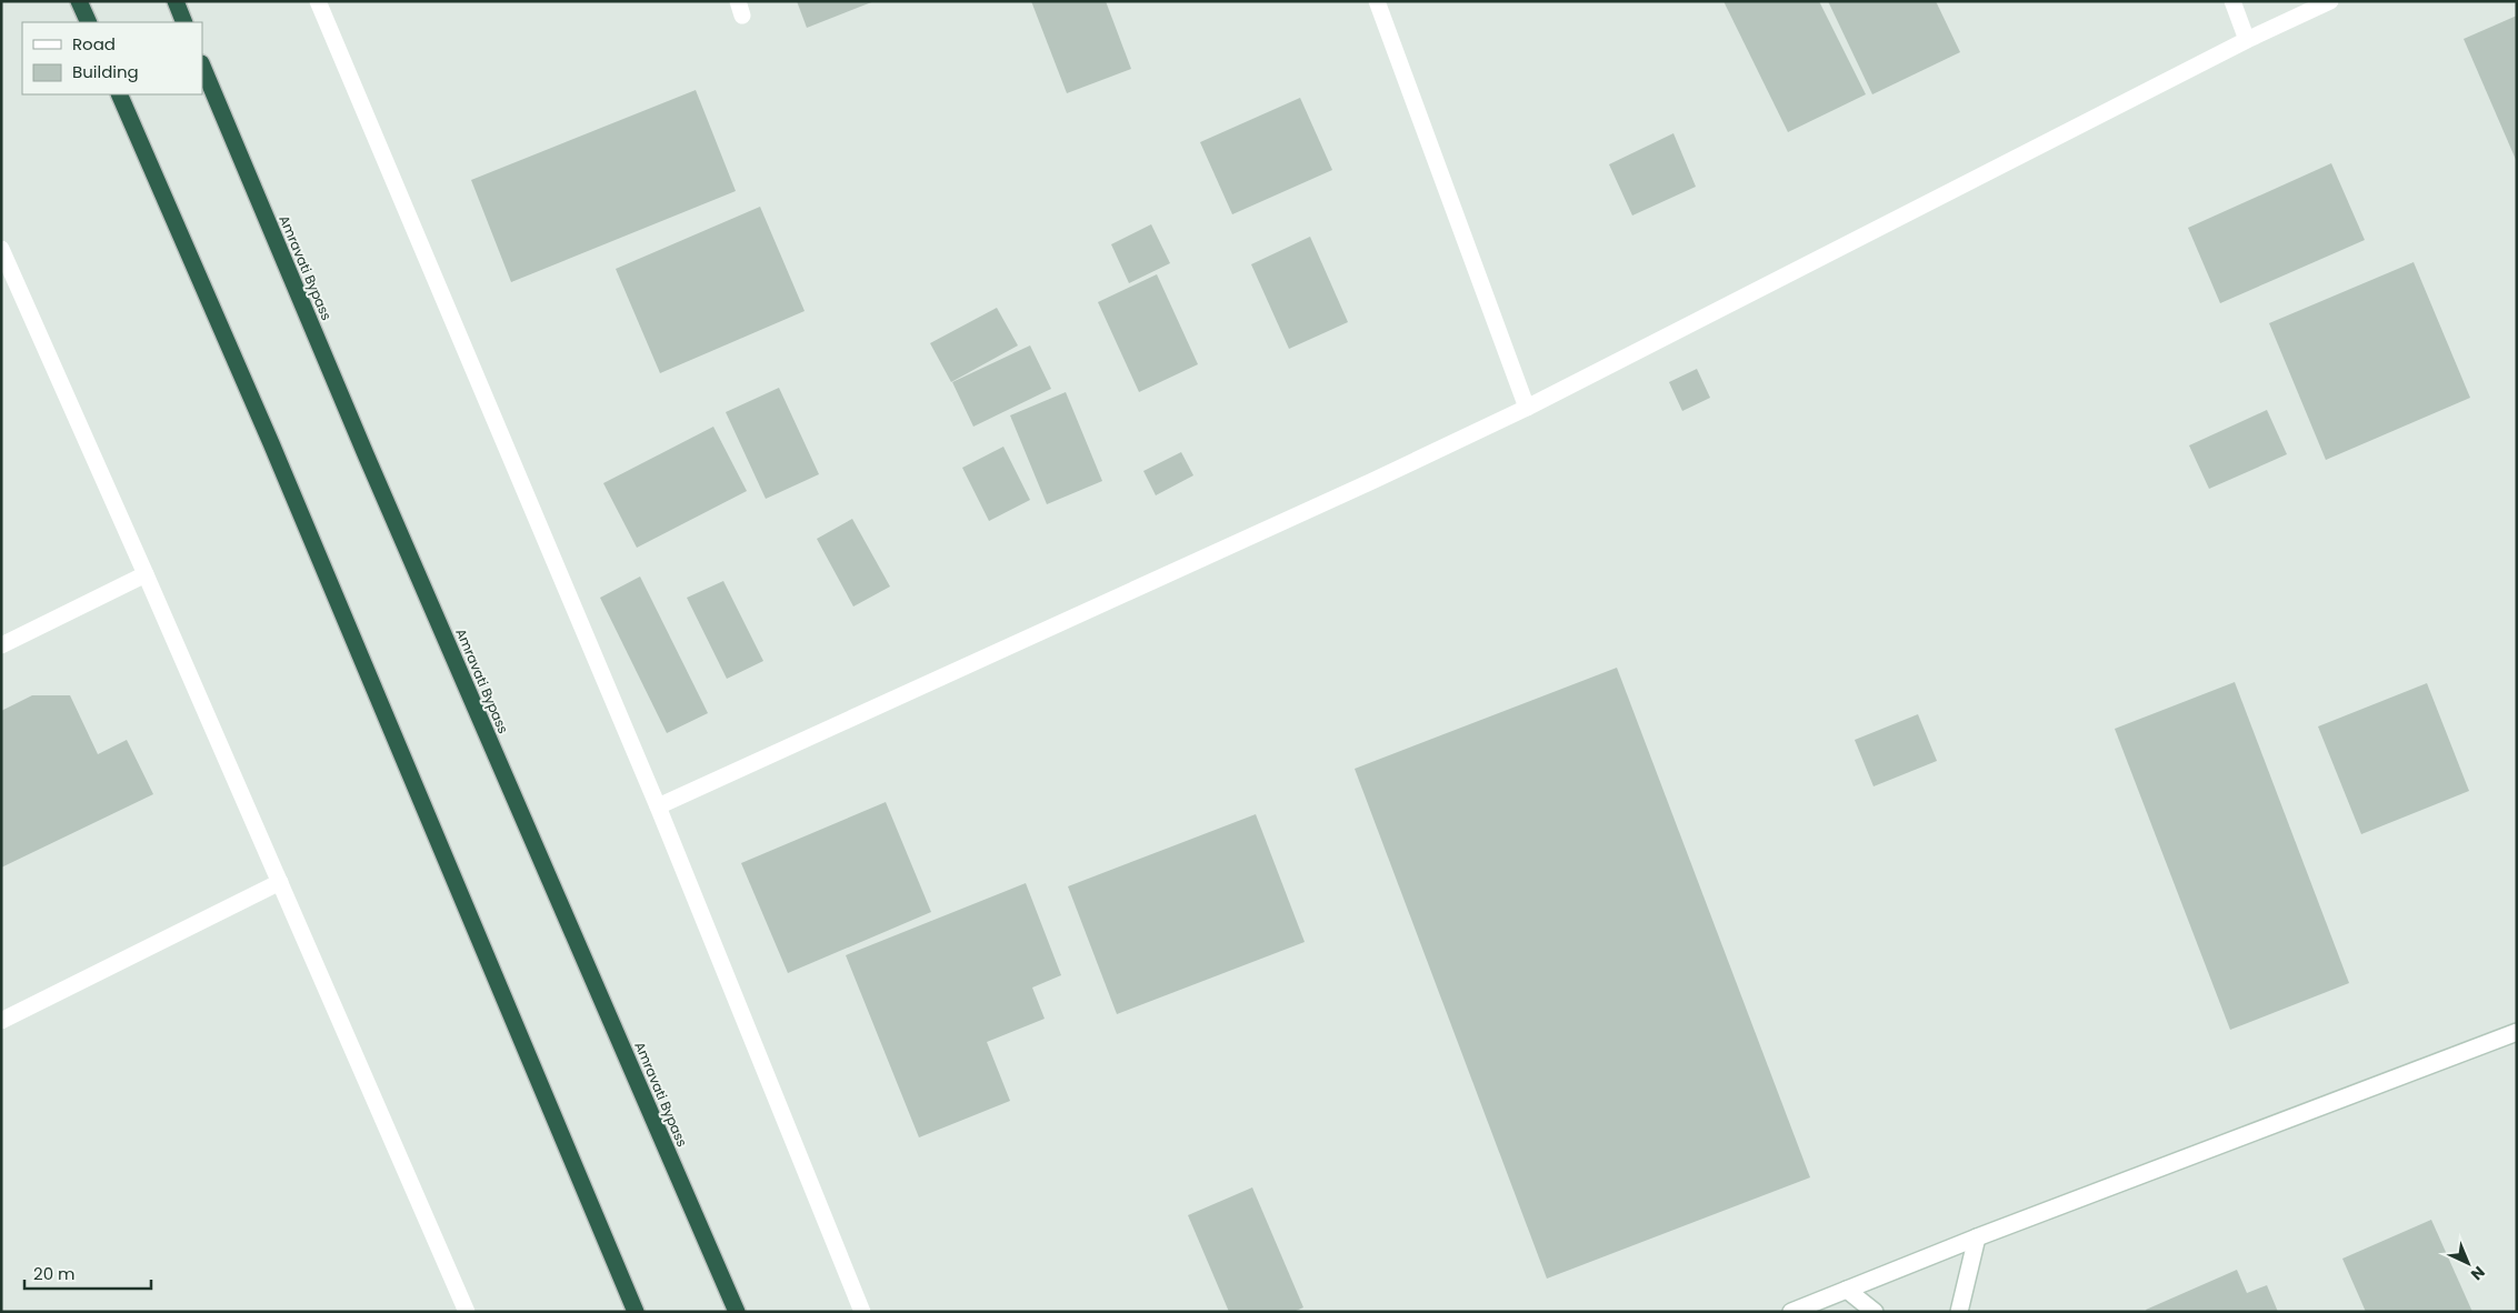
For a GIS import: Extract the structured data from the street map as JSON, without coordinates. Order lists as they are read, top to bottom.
{
  "streets": {
    "highway": ["Amravati Bypass"]
  },
  "legend": ["Road", "Building"],
  "scale_bar": "20 m",
  "north": "bottom right"
}
